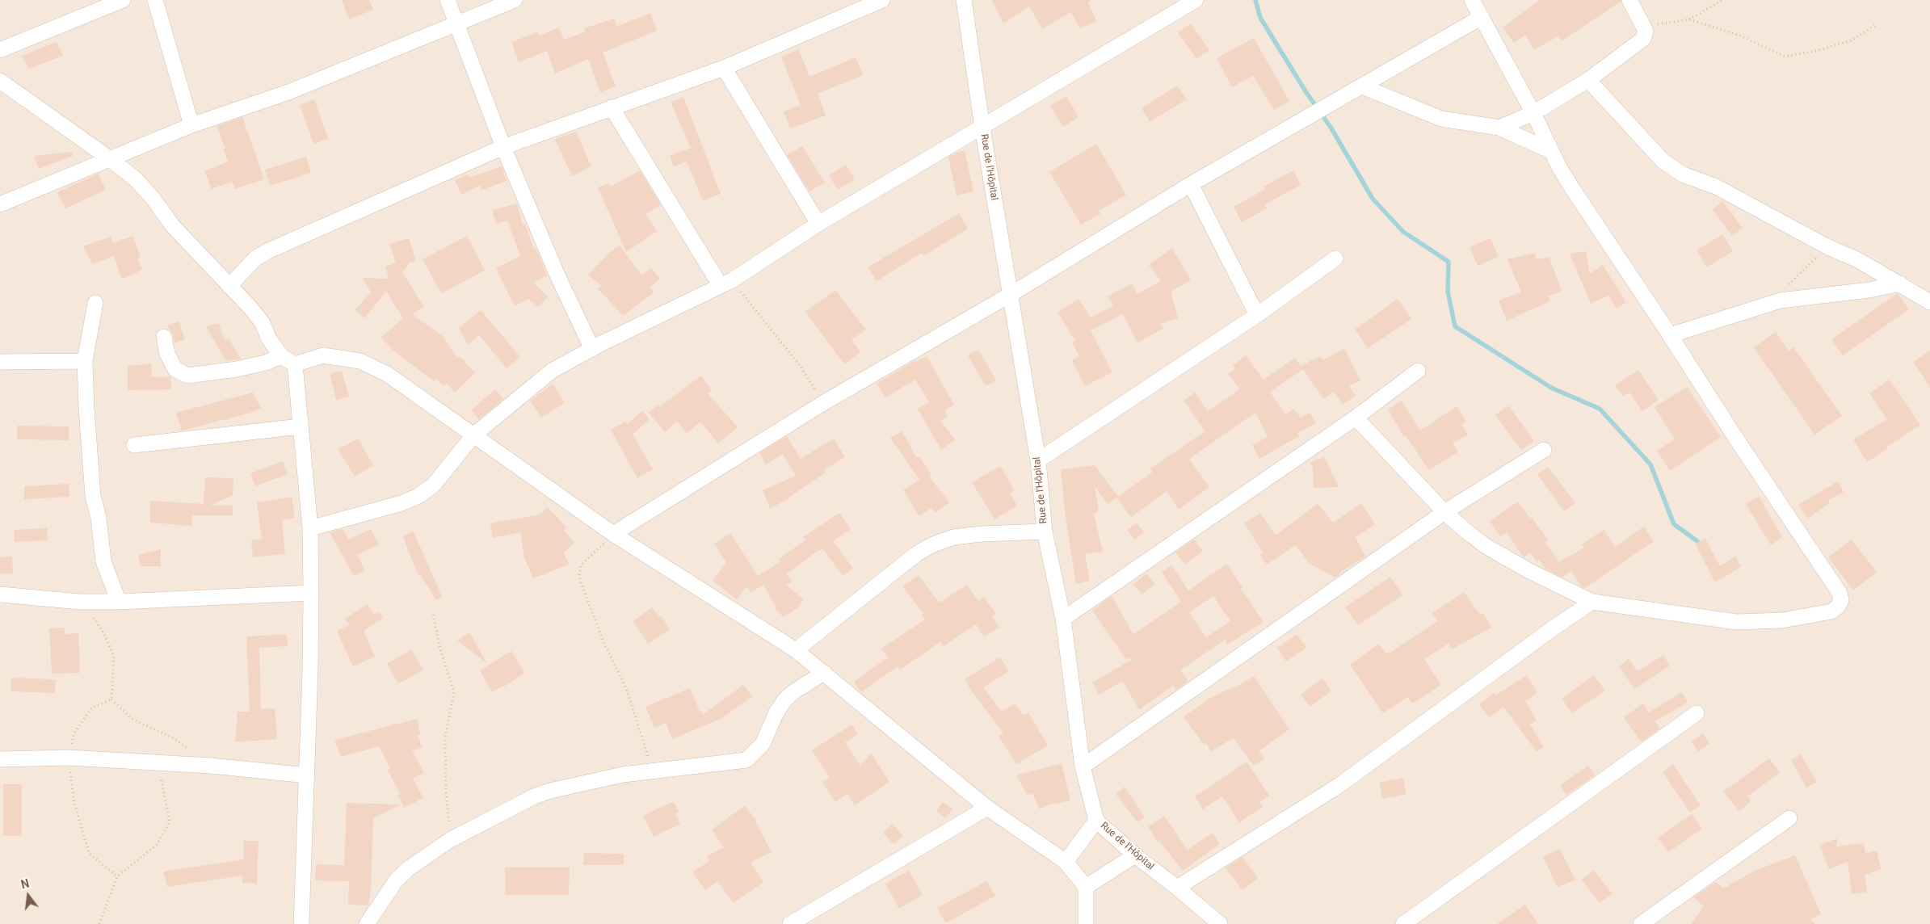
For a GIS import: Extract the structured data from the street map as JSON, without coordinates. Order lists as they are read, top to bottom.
{
  "streets": {
    "street": ["Rue de l'Hôpital"]
  },
  "north": "top"
}
